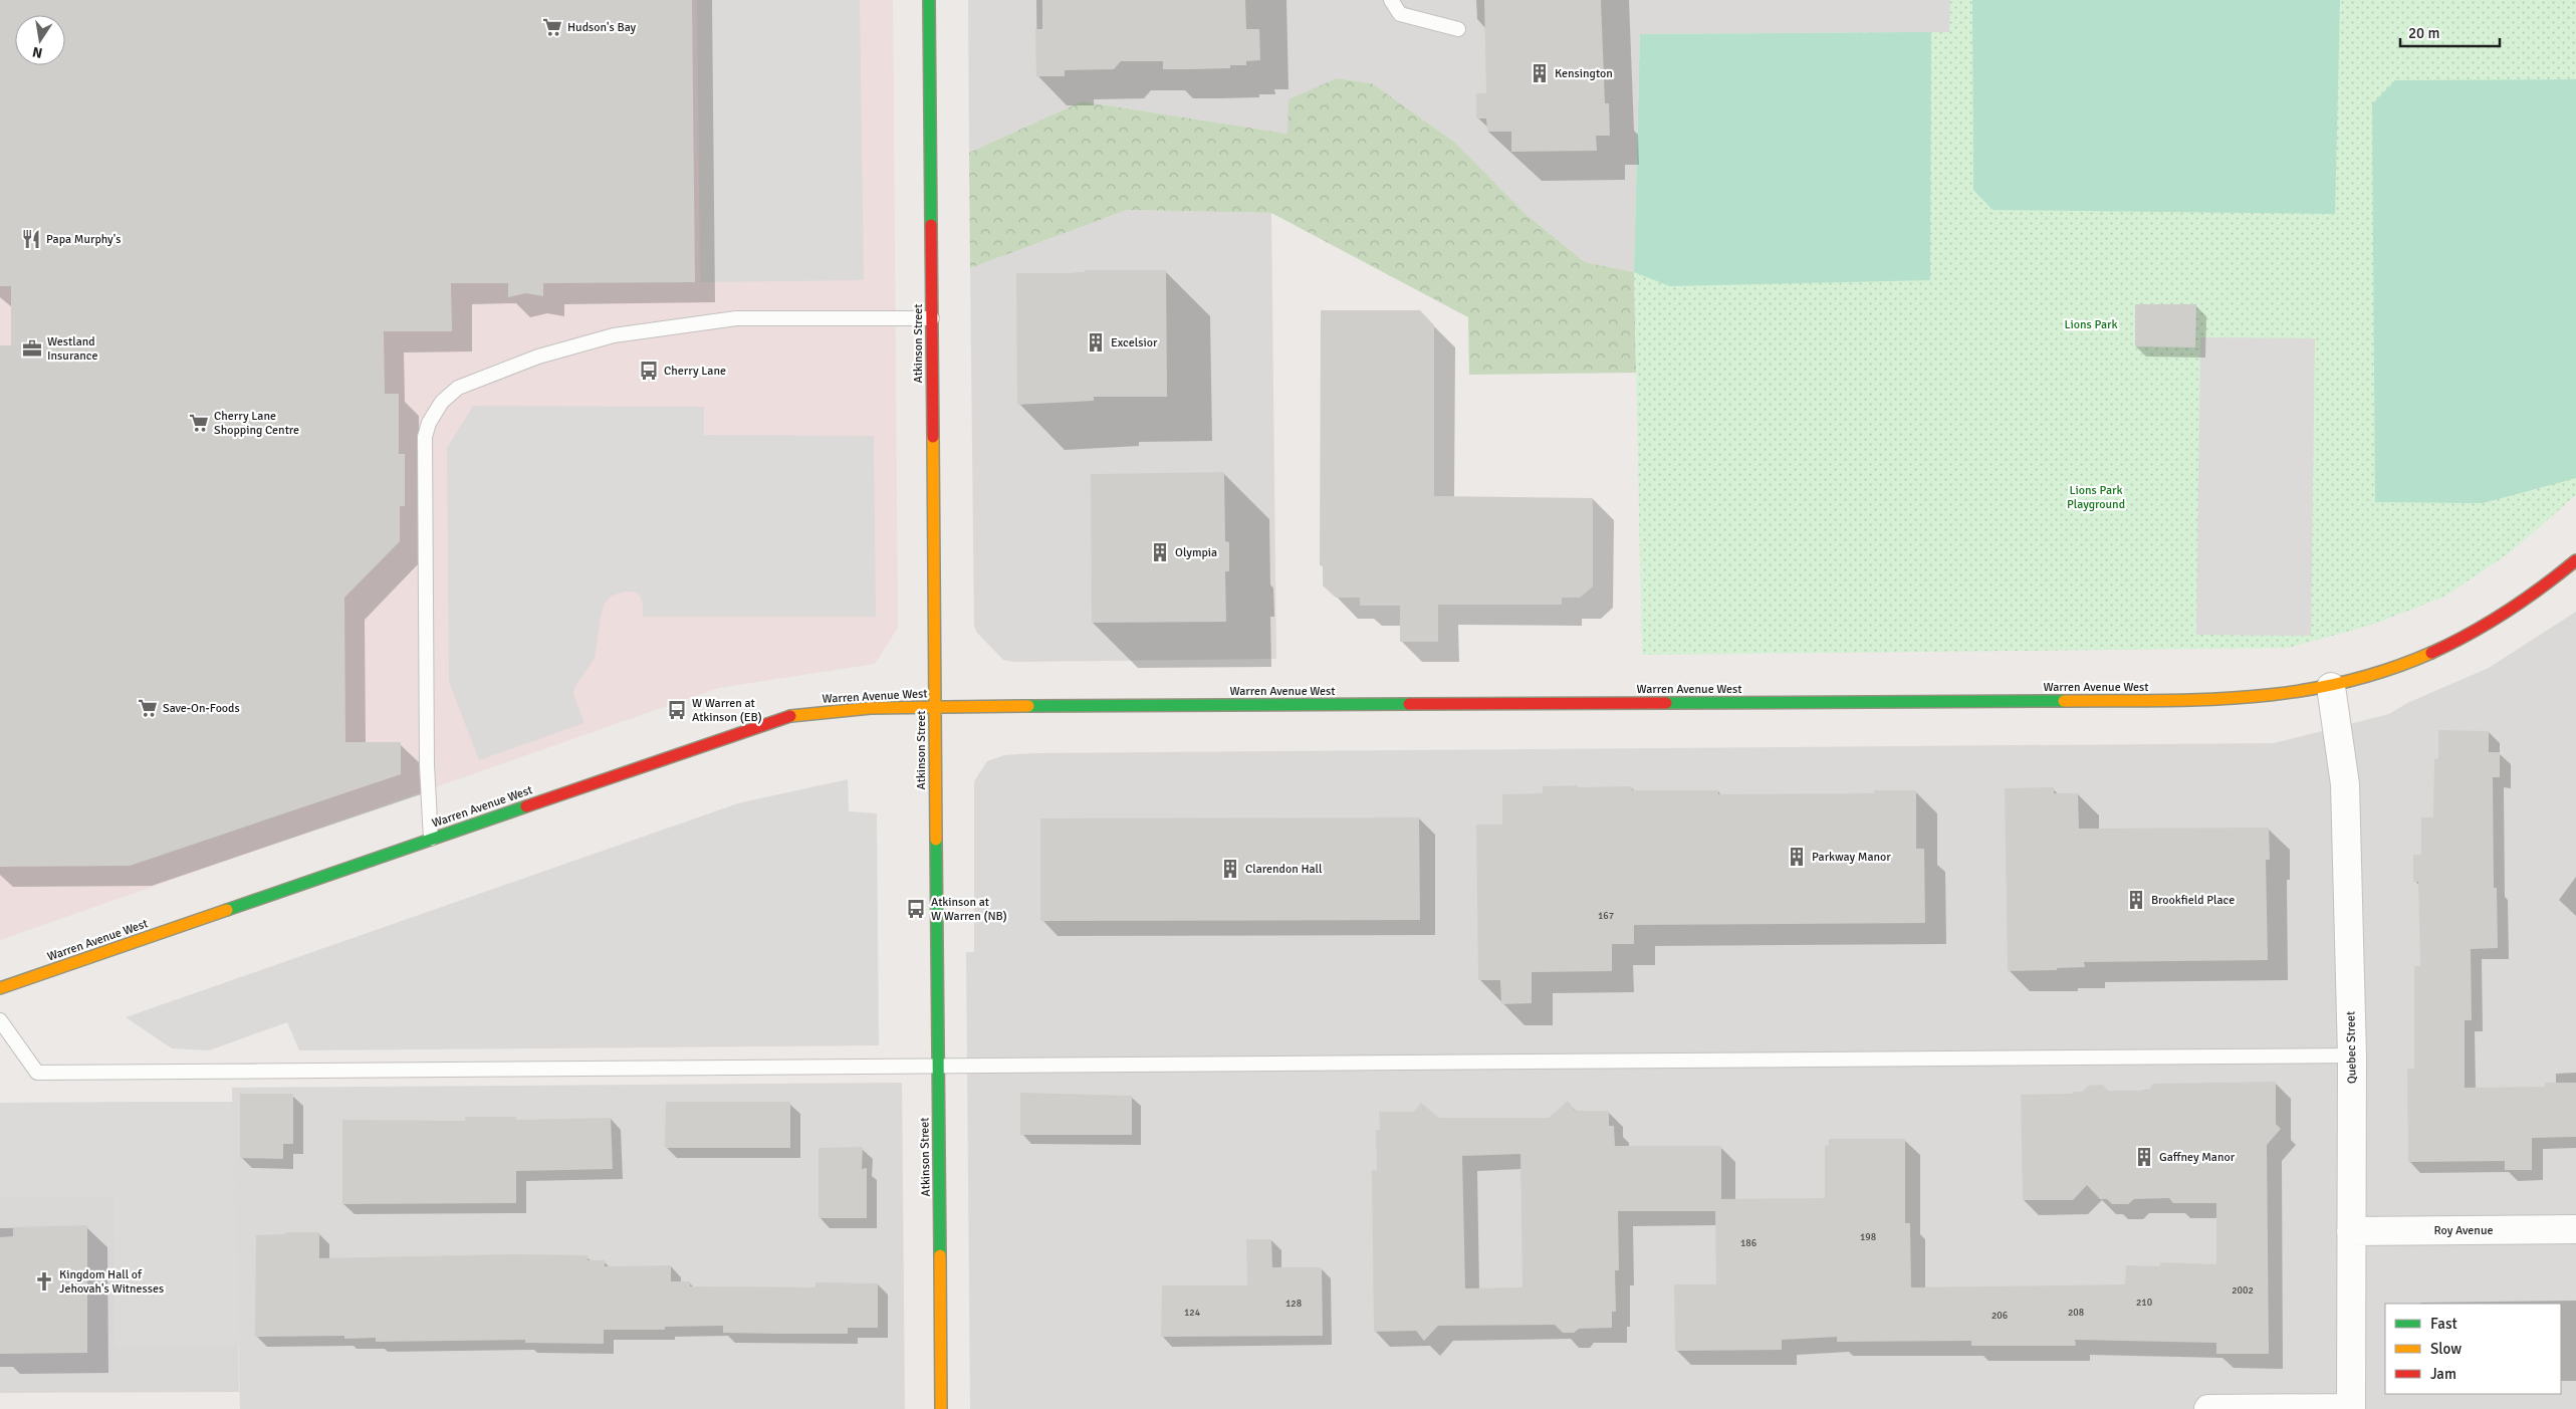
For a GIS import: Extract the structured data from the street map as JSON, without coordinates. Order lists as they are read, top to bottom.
{
  "streets": {
    "street": [
      "Atkinson Street",
      "Warren Avenue West",
      "Quebec Street",
      "Roy Avenue"
    ]
  },
  "crossings": [
    ["Atkinson Street", "Warren Avenue West"],
    ["Warren Avenue West", "Quebec Street"],
    ["Quebec Street", "Roy Avenue"]
  ],
  "parks": ["Lions Park", "Lions Park Playground"],
  "places": {
    "supermarket": ["Hudson's Bay", "Cherry Lane Shopping Centre", "Save-On-Foods"],
    "building": [
      "Kensington",
      "Excelsior",
      "Olympia",
      "Parkway Manor",
      "Clarendon Hall",
      "Brookfield Place",
      "Gaffney Manor"
    ],
    "restaurant": ["Papa Murphy's"],
    "office": ["Westland Insurance"],
    "bus stop": ["Cherry Lane", "W Warren at Atkinson (EB)", "Atkinson at W Warren (NB)"],
    "church": ["Kingdom Hall of Jehovah's Witnesses"]
  },
  "house_numbers": [
    "167",
    "198",
    "186",
    "2002",
    "210",
    "128",
    "124",
    "208",
    "206"
  ],
  "legend": ["Fast", "Slow", "Jam"],
  "scale_bar": "20 m",
  "north": "bottom"
}
